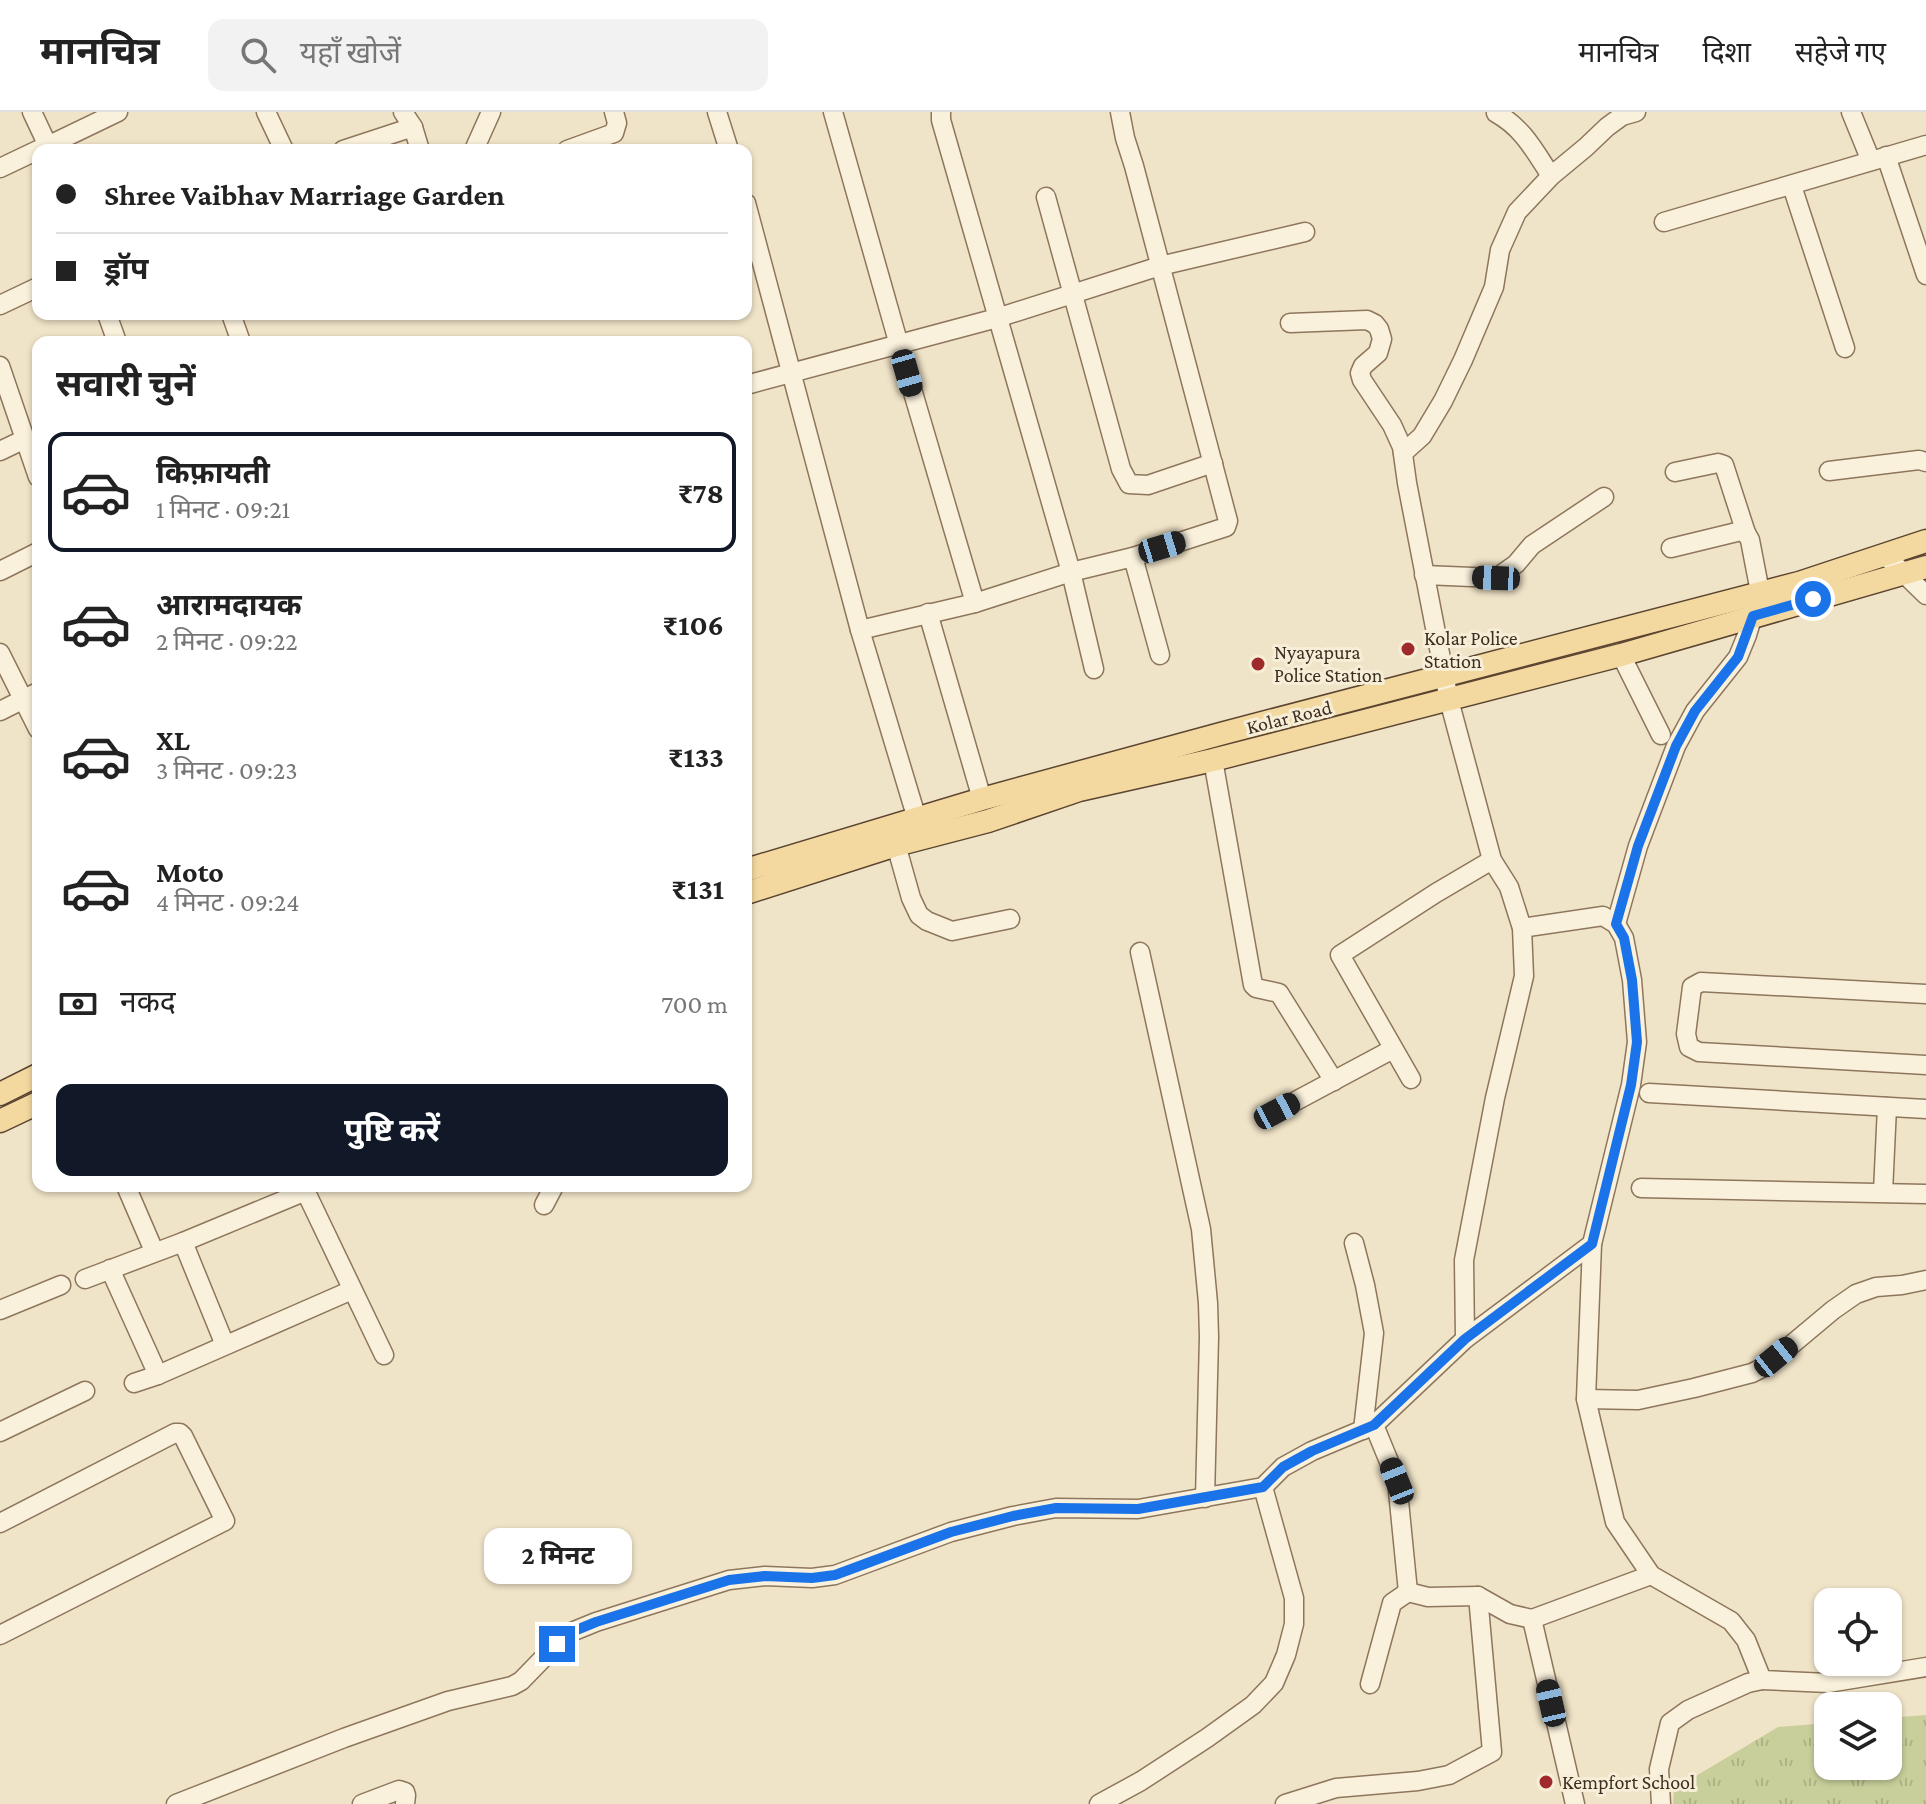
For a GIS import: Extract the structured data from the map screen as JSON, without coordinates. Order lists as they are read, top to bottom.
{
  "streets": {
    "main road": ["Kolar Road"]
  },
  "places": ["Kolar Police Station", "Nyayapura Police Station", "Kempfort School"],
  "page": {
    "header": "मानचित्र",
    "search": "यहाँ खोजें",
    "nav": ["मानचित्र", "दिशा", "सहेजे गए"],
    "banner": ["Shree Vaibhav Marriage Garden", "ड्रॉप"],
    "heading": "सवारी चुनें",
    "list": [
      {
        "name": "किफ़ायती",
        "note": "1 मिनट · 09:21",
        "value": "₹78"
      },
      {
        "name": "आरामदायक",
        "note": "2 मिनट · 09:22",
        "value": "₹106"
      },
      {
        "name": "XL",
        "note": "3 मिनट · 09:23",
        "value": "₹133"
      },
      {
        "name": "Moto",
        "note": "4 मिनट · 09:24",
        "value": "₹131"
      }
    ],
    "pay": ["नकद", "700 m"],
    "buttons": "पुष्टि करें",
    "bubble": "2 मिनट"
  }
}
